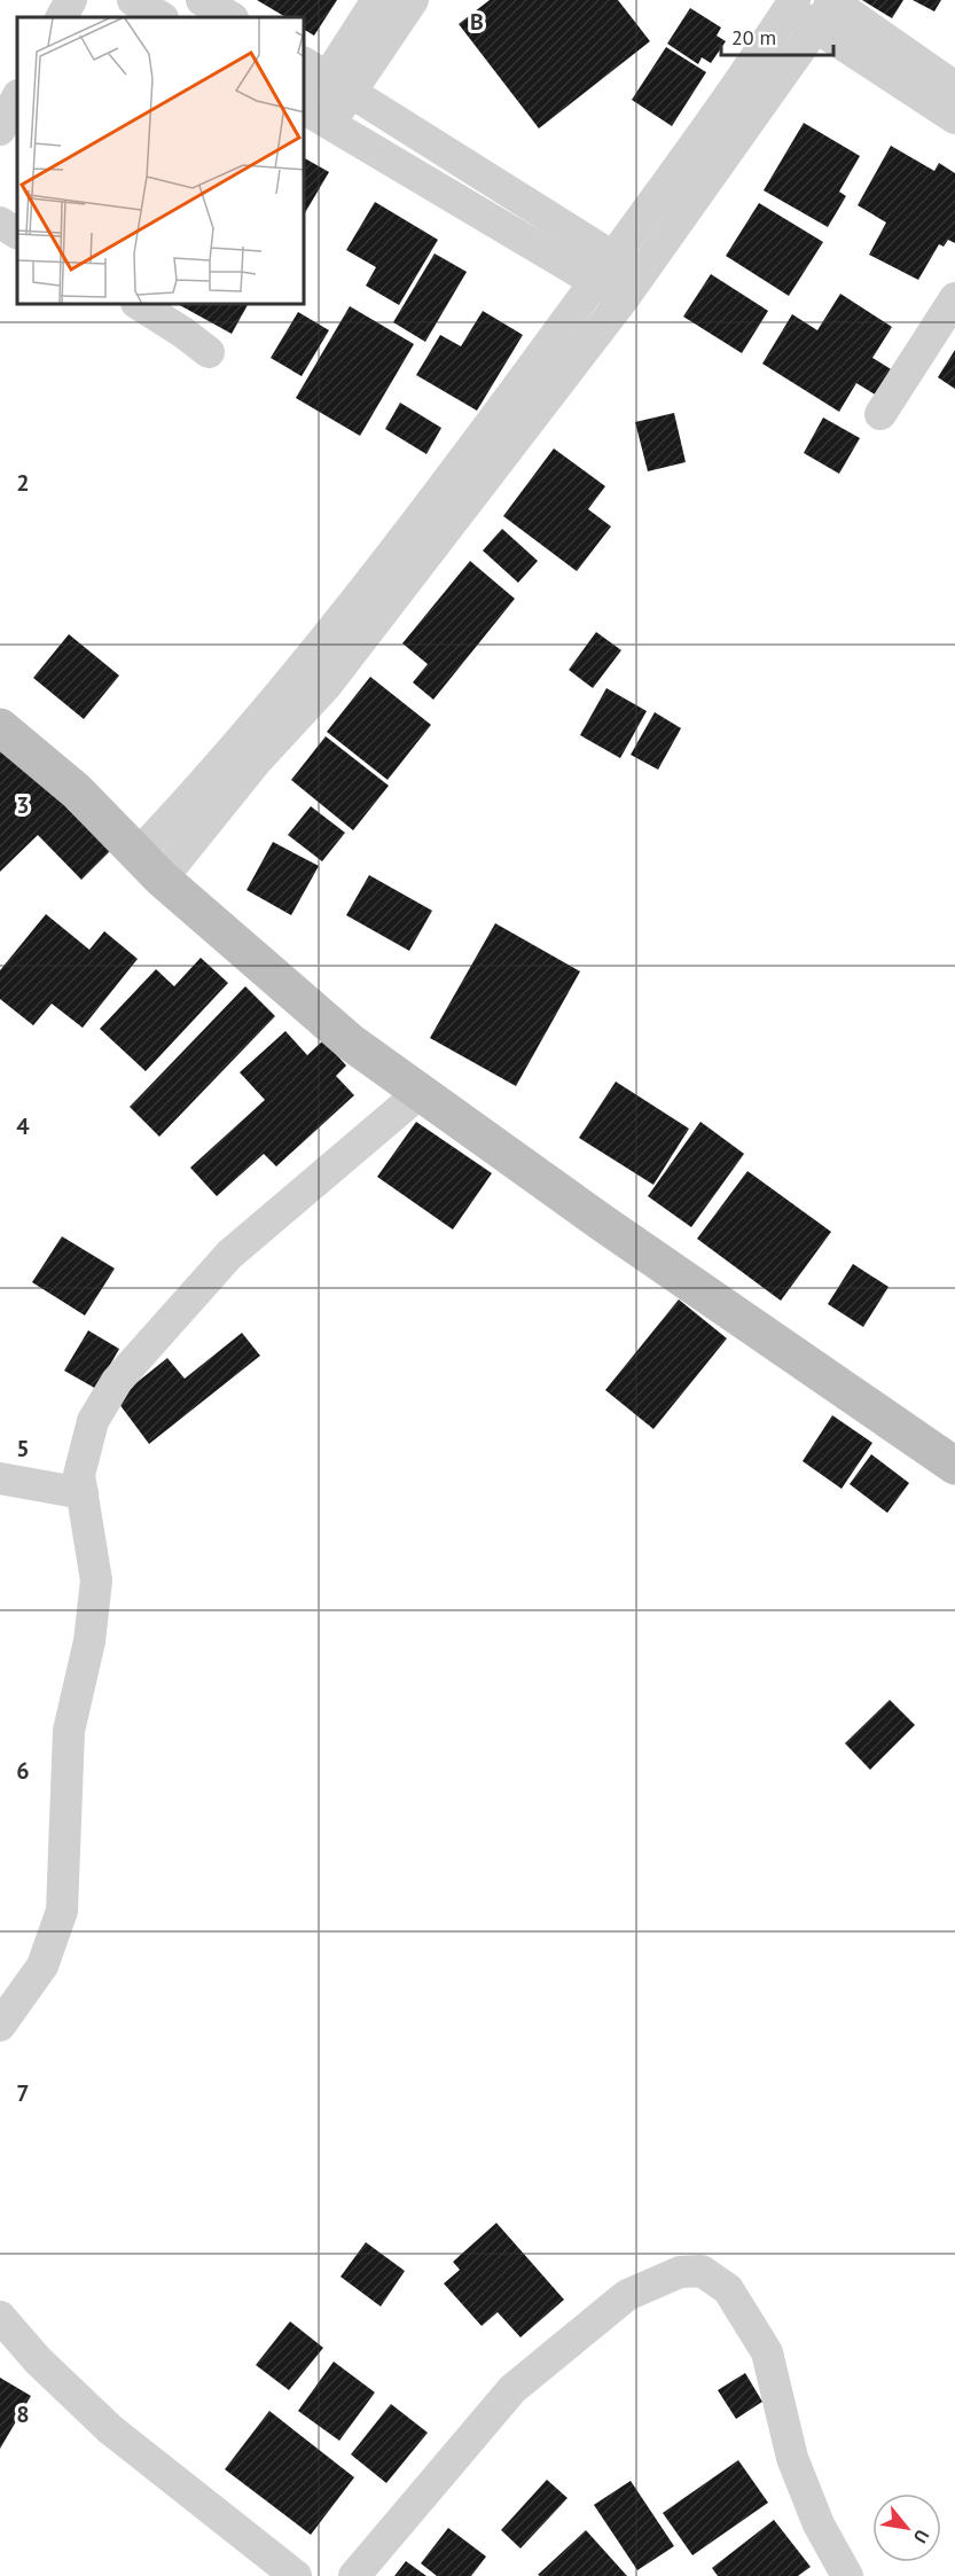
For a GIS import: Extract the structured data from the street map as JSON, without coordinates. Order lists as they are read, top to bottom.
{
  "scale_bar": "20 m",
  "north": "bottom right",
  "grid": {
    "columns": ["B"],
    "rows": [
      "2",
      "3",
      "4",
      "5",
      "6",
      "7",
      "8"
    ]
  }
}
